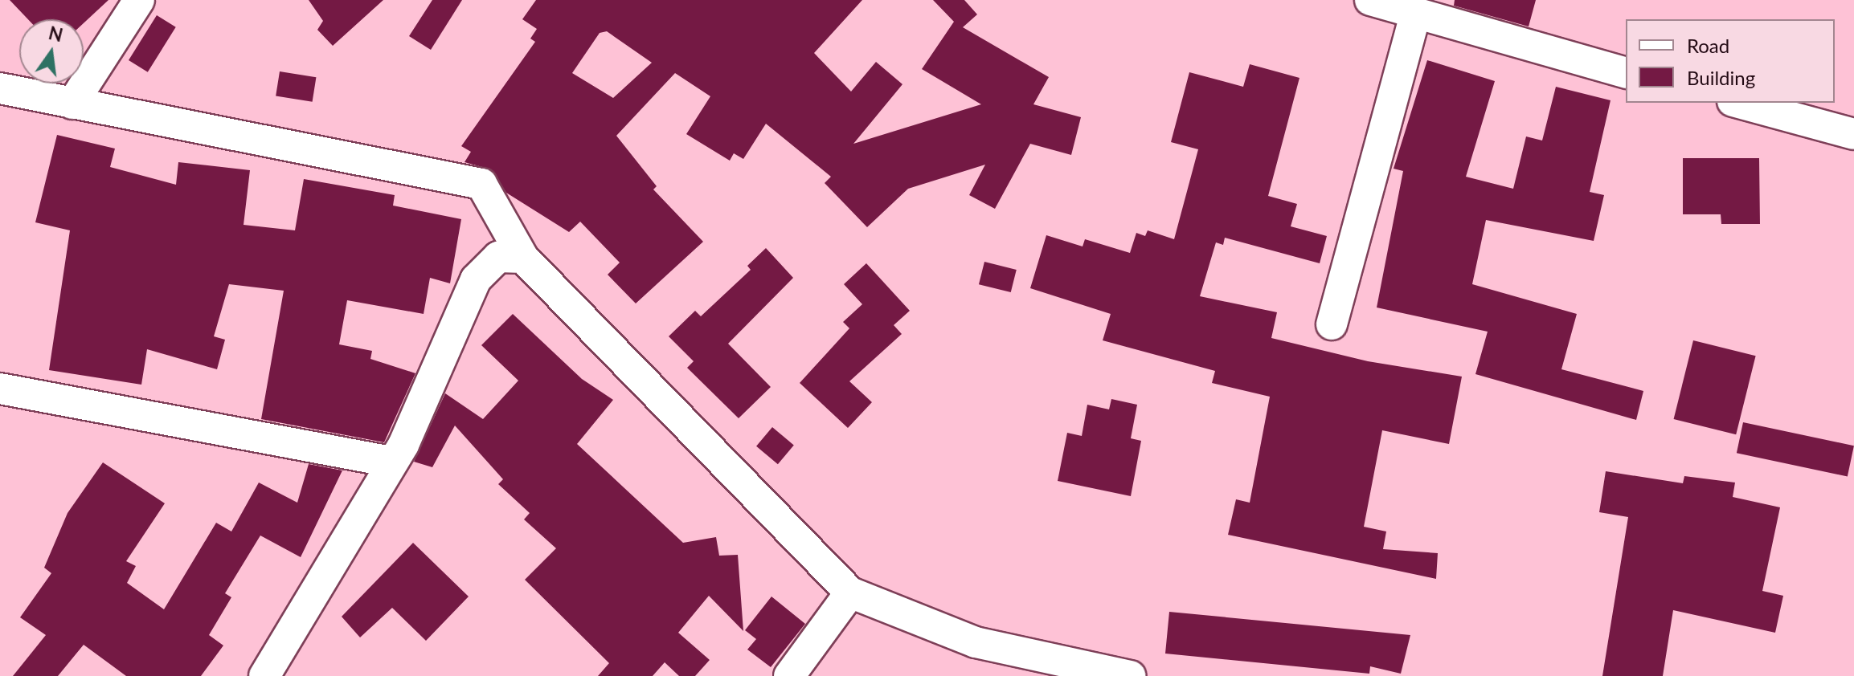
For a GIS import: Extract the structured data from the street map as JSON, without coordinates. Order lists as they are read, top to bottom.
{
  "legend": ["Road", "Building"],
  "north": "top"
}
